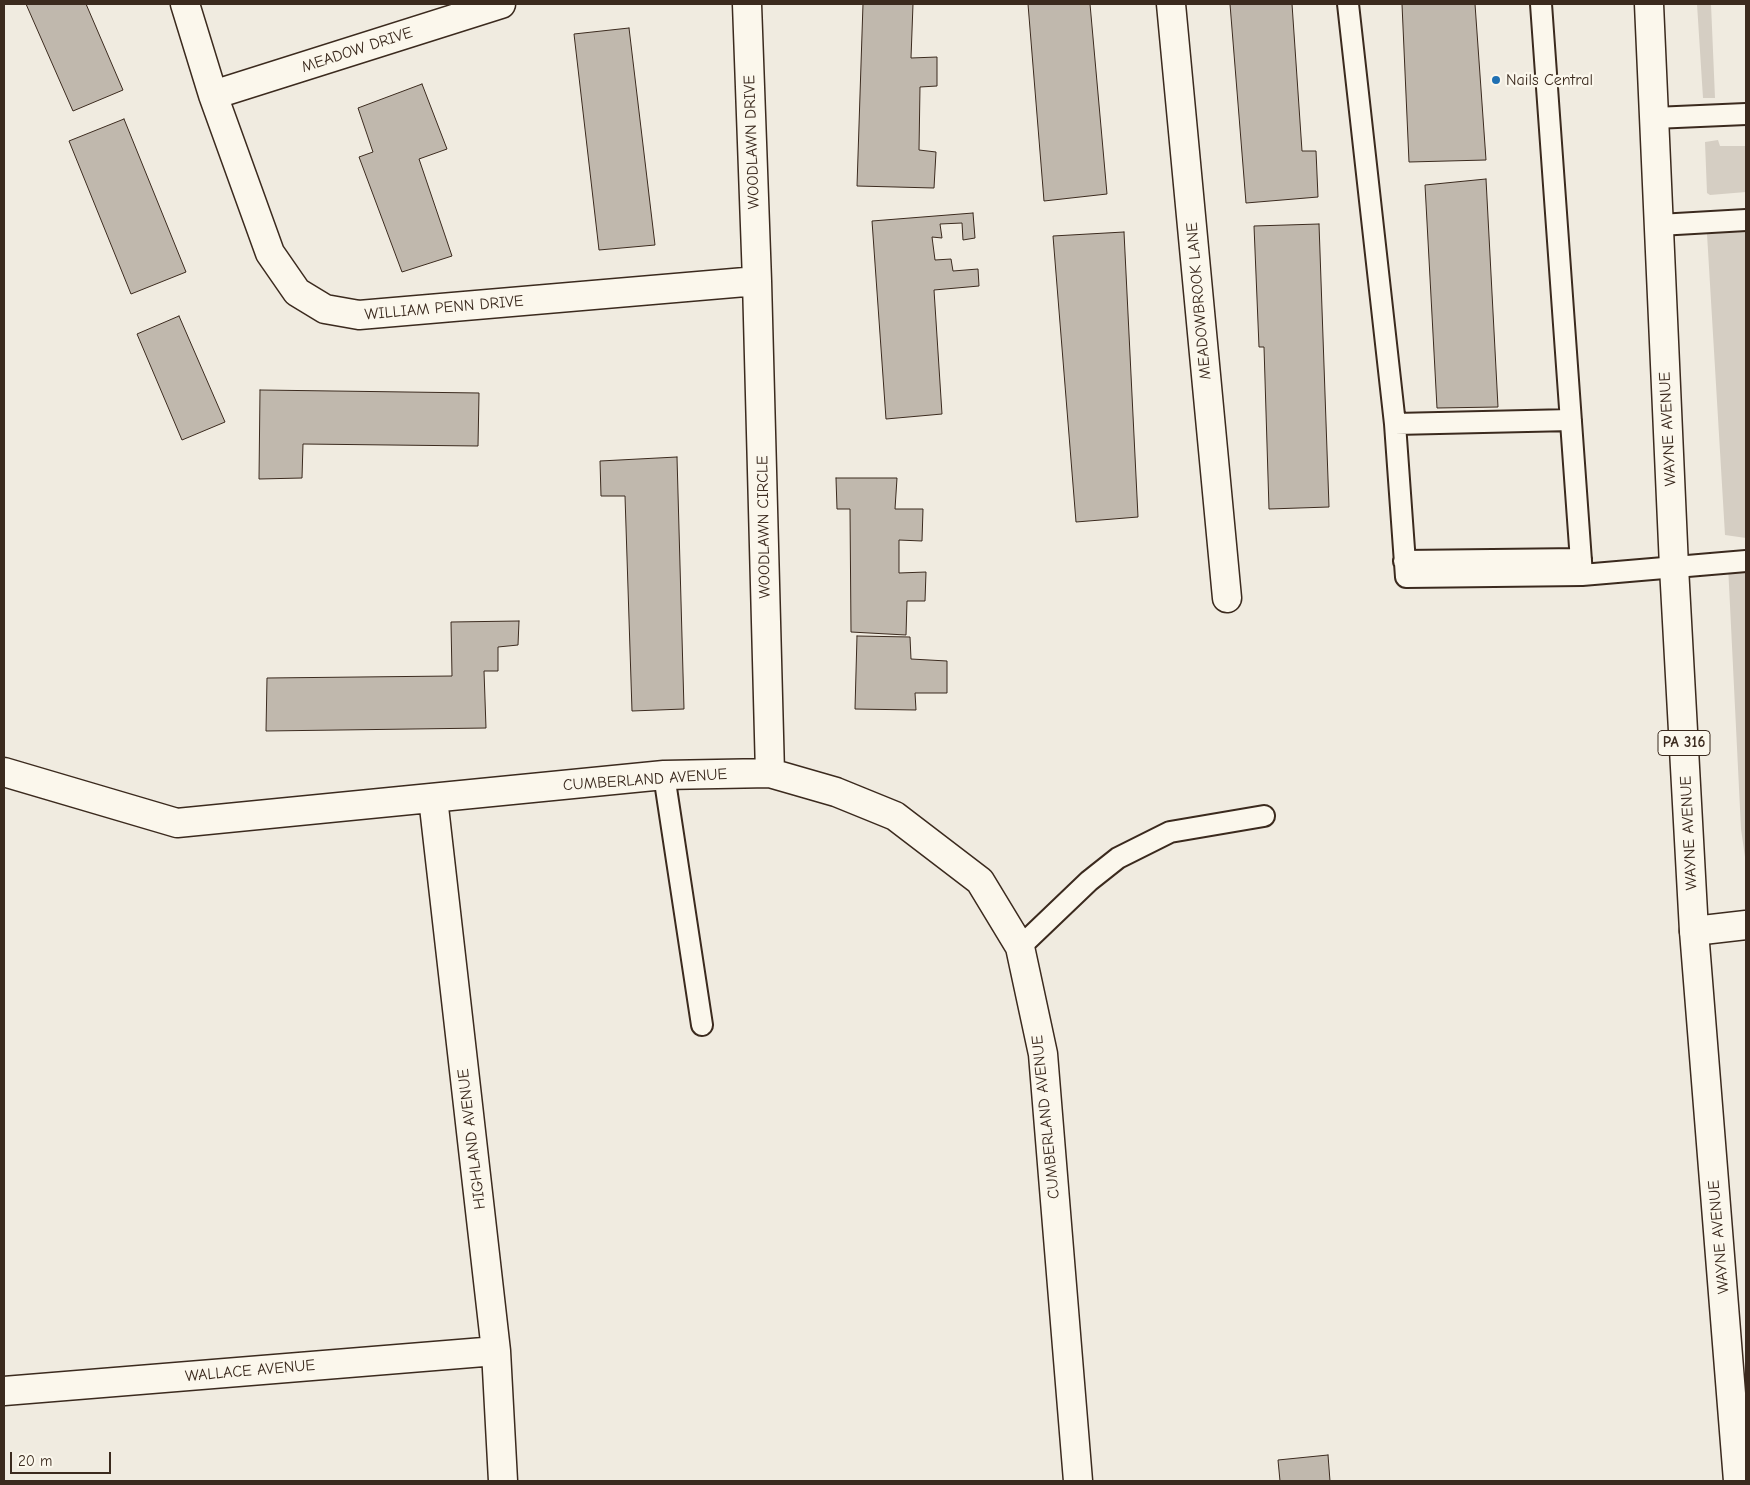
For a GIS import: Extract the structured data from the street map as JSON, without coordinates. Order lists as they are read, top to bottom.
{
  "streets": {
    "street": [
      "MEADOW DRIVE",
      "WOODLAWN DRIVE",
      "MEADOWBROOK LANE",
      "WILLIAM PENN DRIVE",
      "WAYNE AVENUE",
      "WOODLAWN CIRCLE",
      "PA 316",
      "CUMBERLAND AVENUE",
      "HIGHLAND AVENUE",
      "WALLACE AVENUE"
    ]
  },
  "crossings": [
    ["MEADOW DRIVE", "WILLIAM PENN DRIVE"],
    ["WOODLAWN DRIVE", "WILLIAM PENN DRIVE"],
    ["WOODLAWN DRIVE", "WOODLAWN CIRCLE"],
    ["WILLIAM PENN DRIVE", "WOODLAWN CIRCLE"],
    ["WOODLAWN CIRCLE", "CUMBERLAND AVENUE"],
    ["CUMBERLAND AVENUE", "HIGHLAND AVENUE"],
    ["HIGHLAND AVENUE", "WALLACE AVENUE"]
  ],
  "places": ["Nails Central"],
  "scale_bar": "20 m"
}
